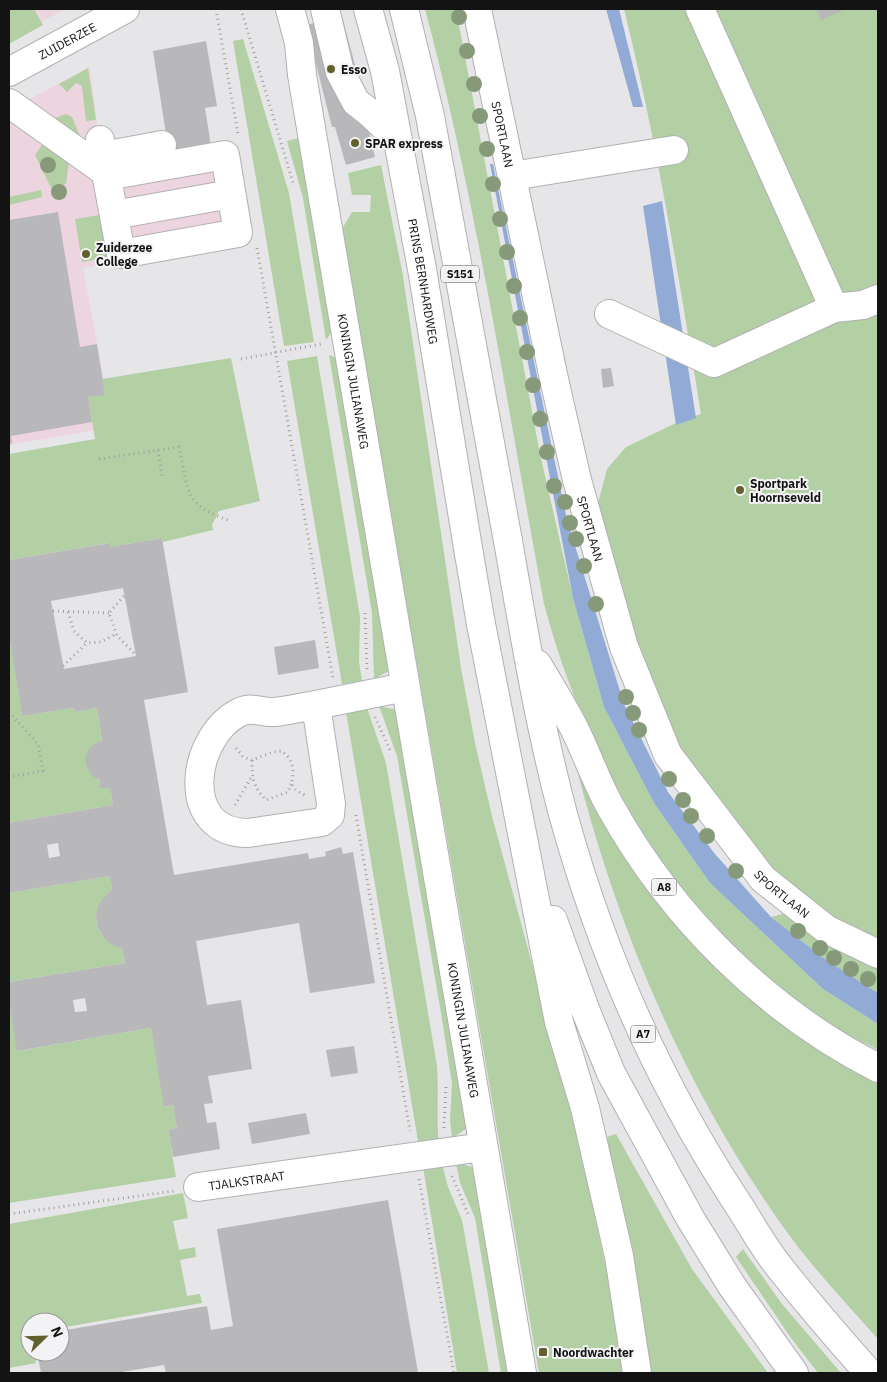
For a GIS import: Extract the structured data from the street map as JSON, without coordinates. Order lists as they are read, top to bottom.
{
  "streets": {
    "main road": [
      "ZUIDERZEE",
      "SPORTLAAN",
      "S151",
      "PRINS BERNHARDWEG",
      "KONINGIN JULIANAWEG",
      "A8",
      "A7",
      "TJALKSTRAAT"
    ]
  },
  "crossings": [
    ["S151", "A8"],
    ["S151", "A7"],
    ["KONINGIN JULIANAWEG", "TJALKSTRAAT"],
    ["A8", "A7"]
  ],
  "places": {
    "other": [
      "Esso",
      "SPAR express",
      "Zuiderzee College",
      "Sportpark Hoornseveld"
    ],
    "transit": ["Noordwachter"]
  },
  "north": "top right"
}
